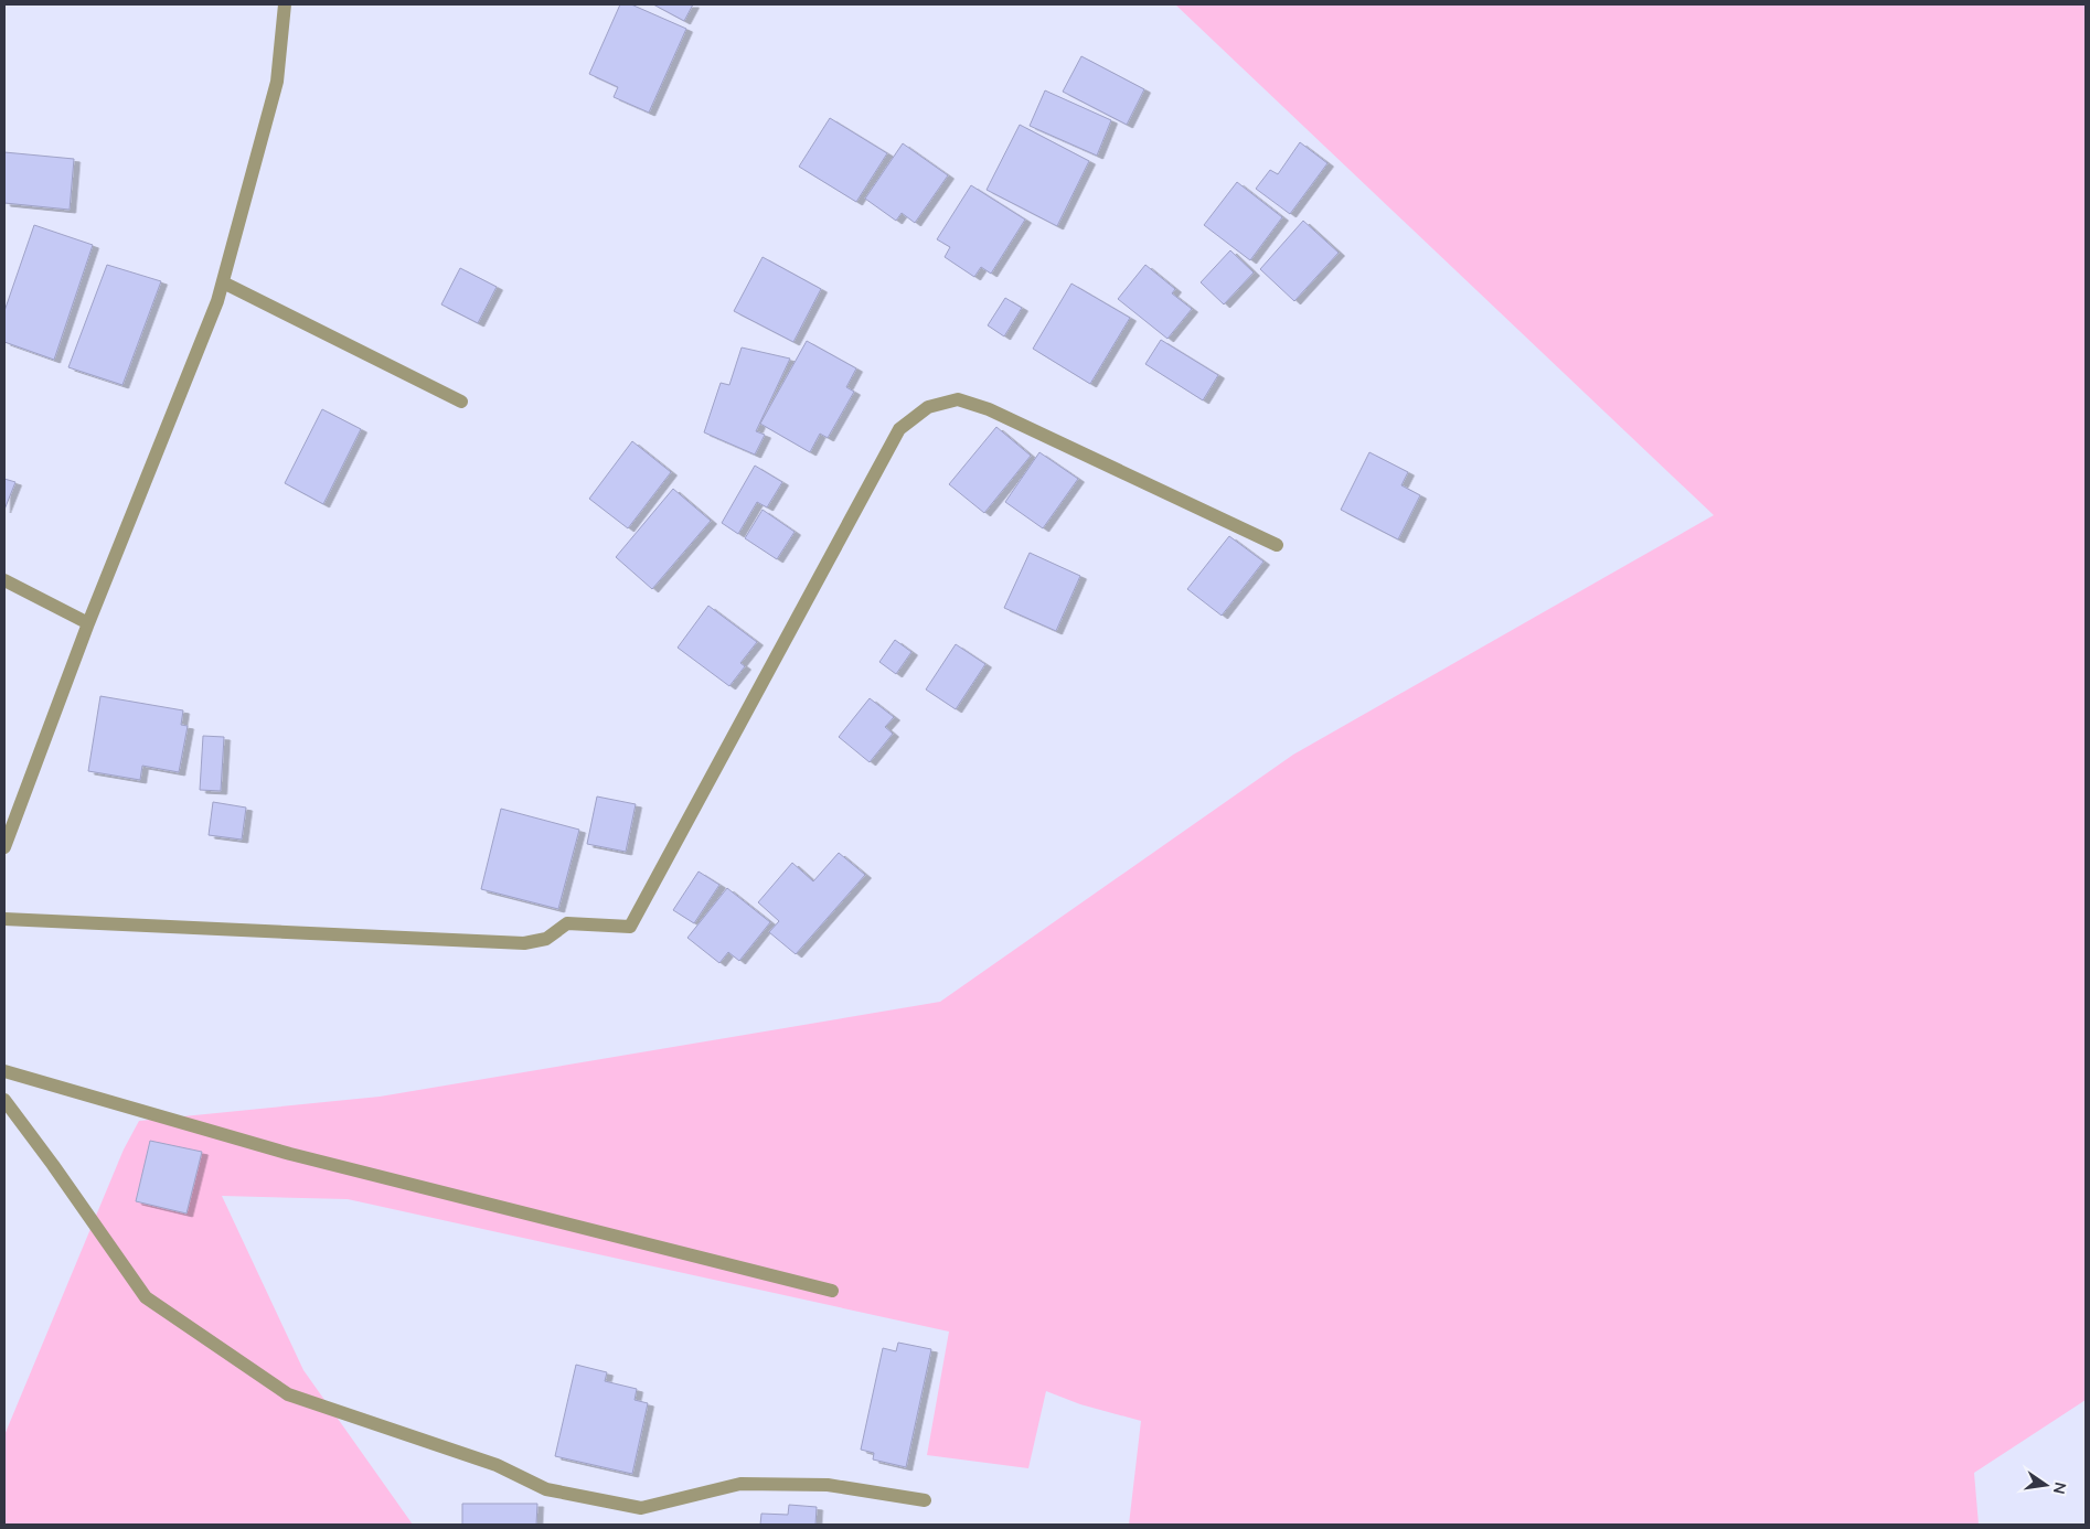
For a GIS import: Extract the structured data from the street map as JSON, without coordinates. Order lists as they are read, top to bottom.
{
  "north": "right"
}
